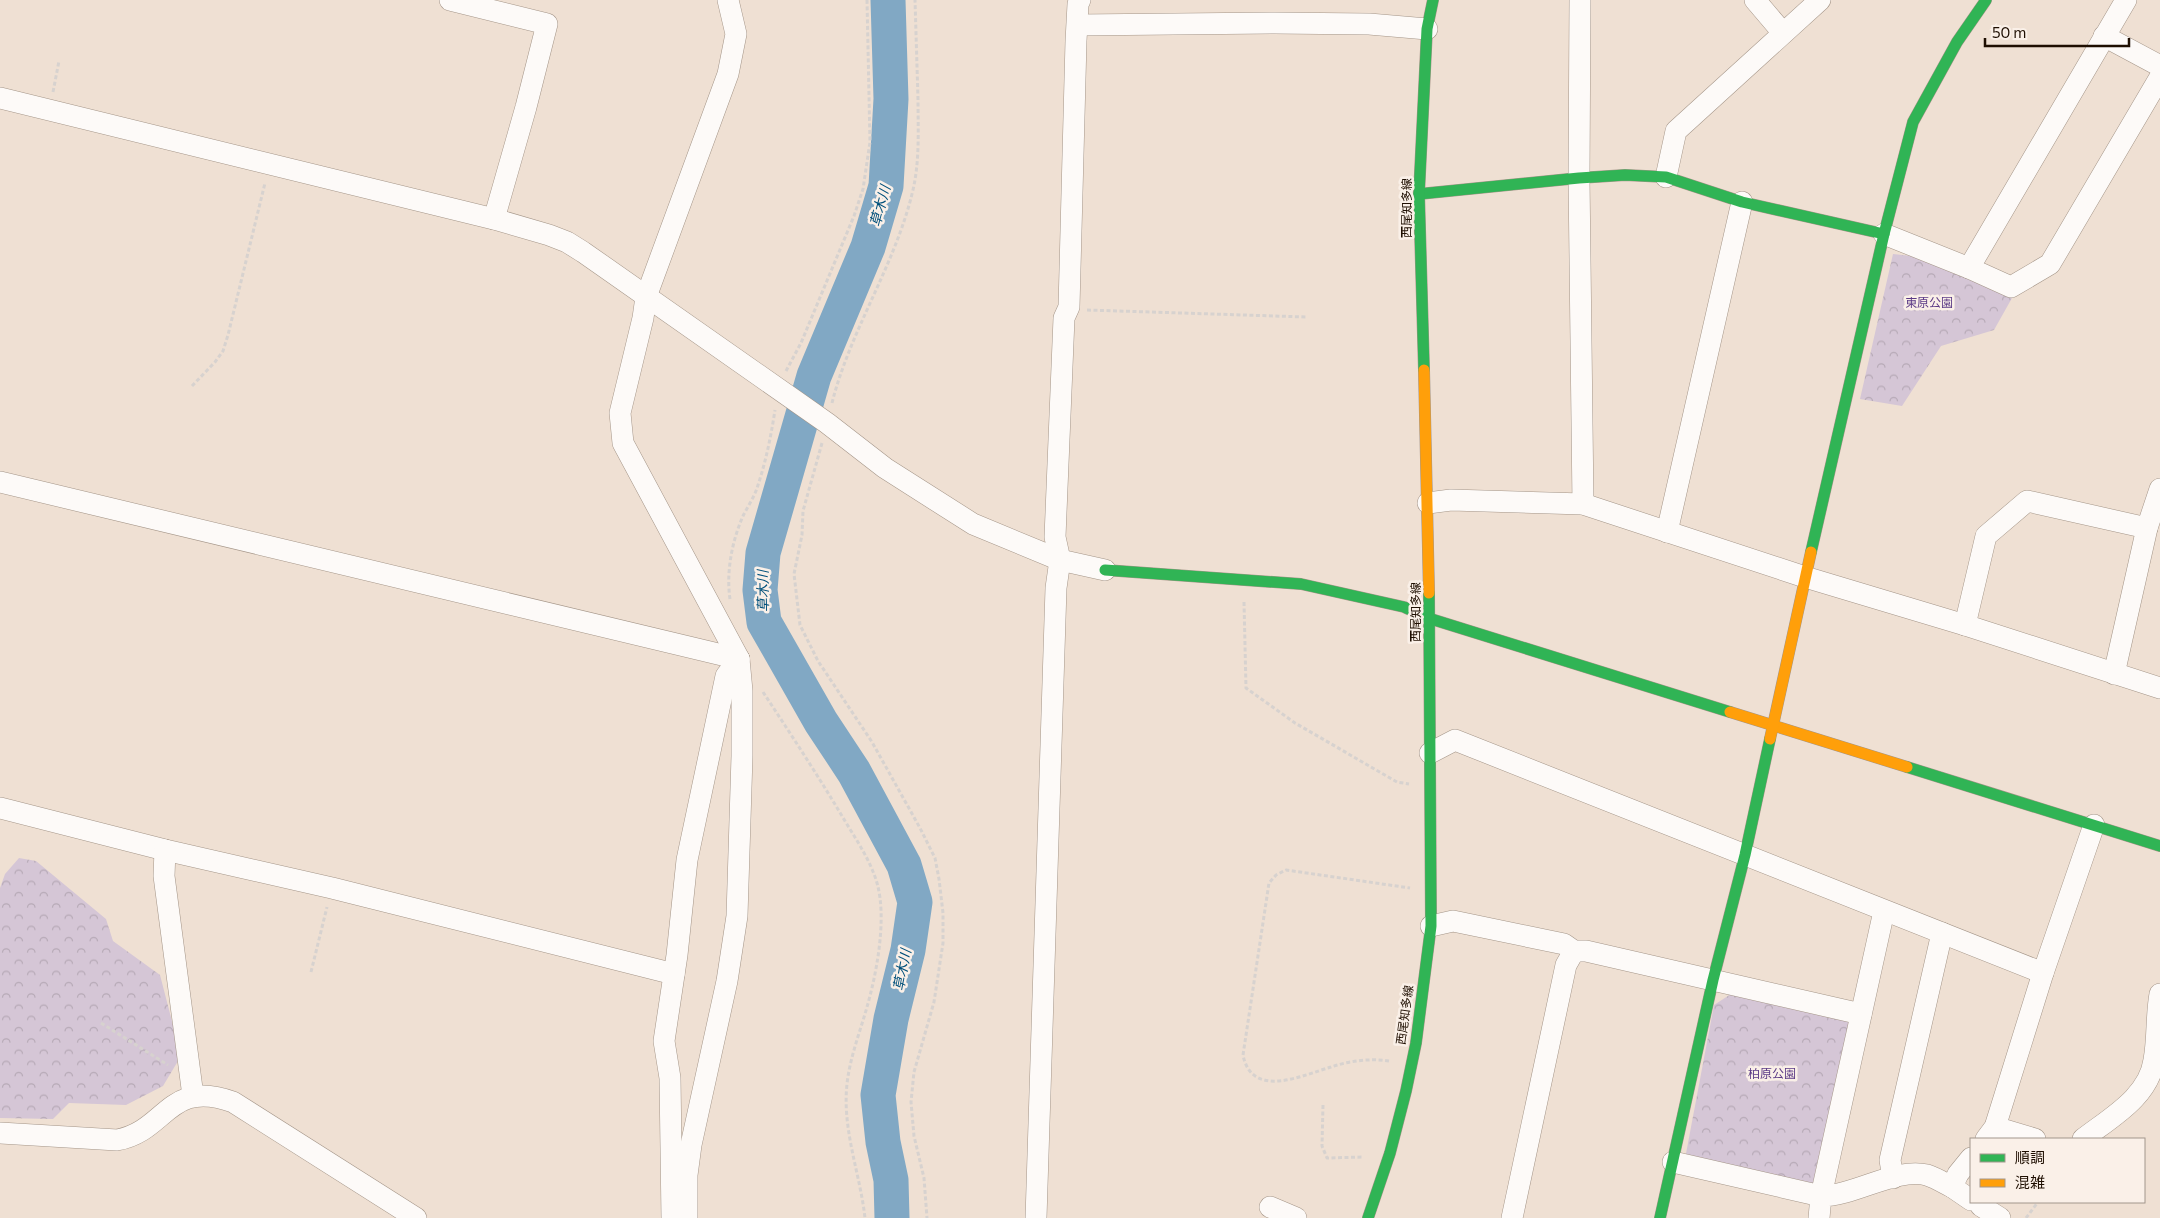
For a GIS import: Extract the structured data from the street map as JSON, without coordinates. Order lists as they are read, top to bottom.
{
  "streets": {
    "street": ["西尾知多線"]
  },
  "water": ["草木川"],
  "parks": ["東原公園", "柏原公園"],
  "legend": ["順調", "混雑"],
  "scale_bar": "50 m"
}
